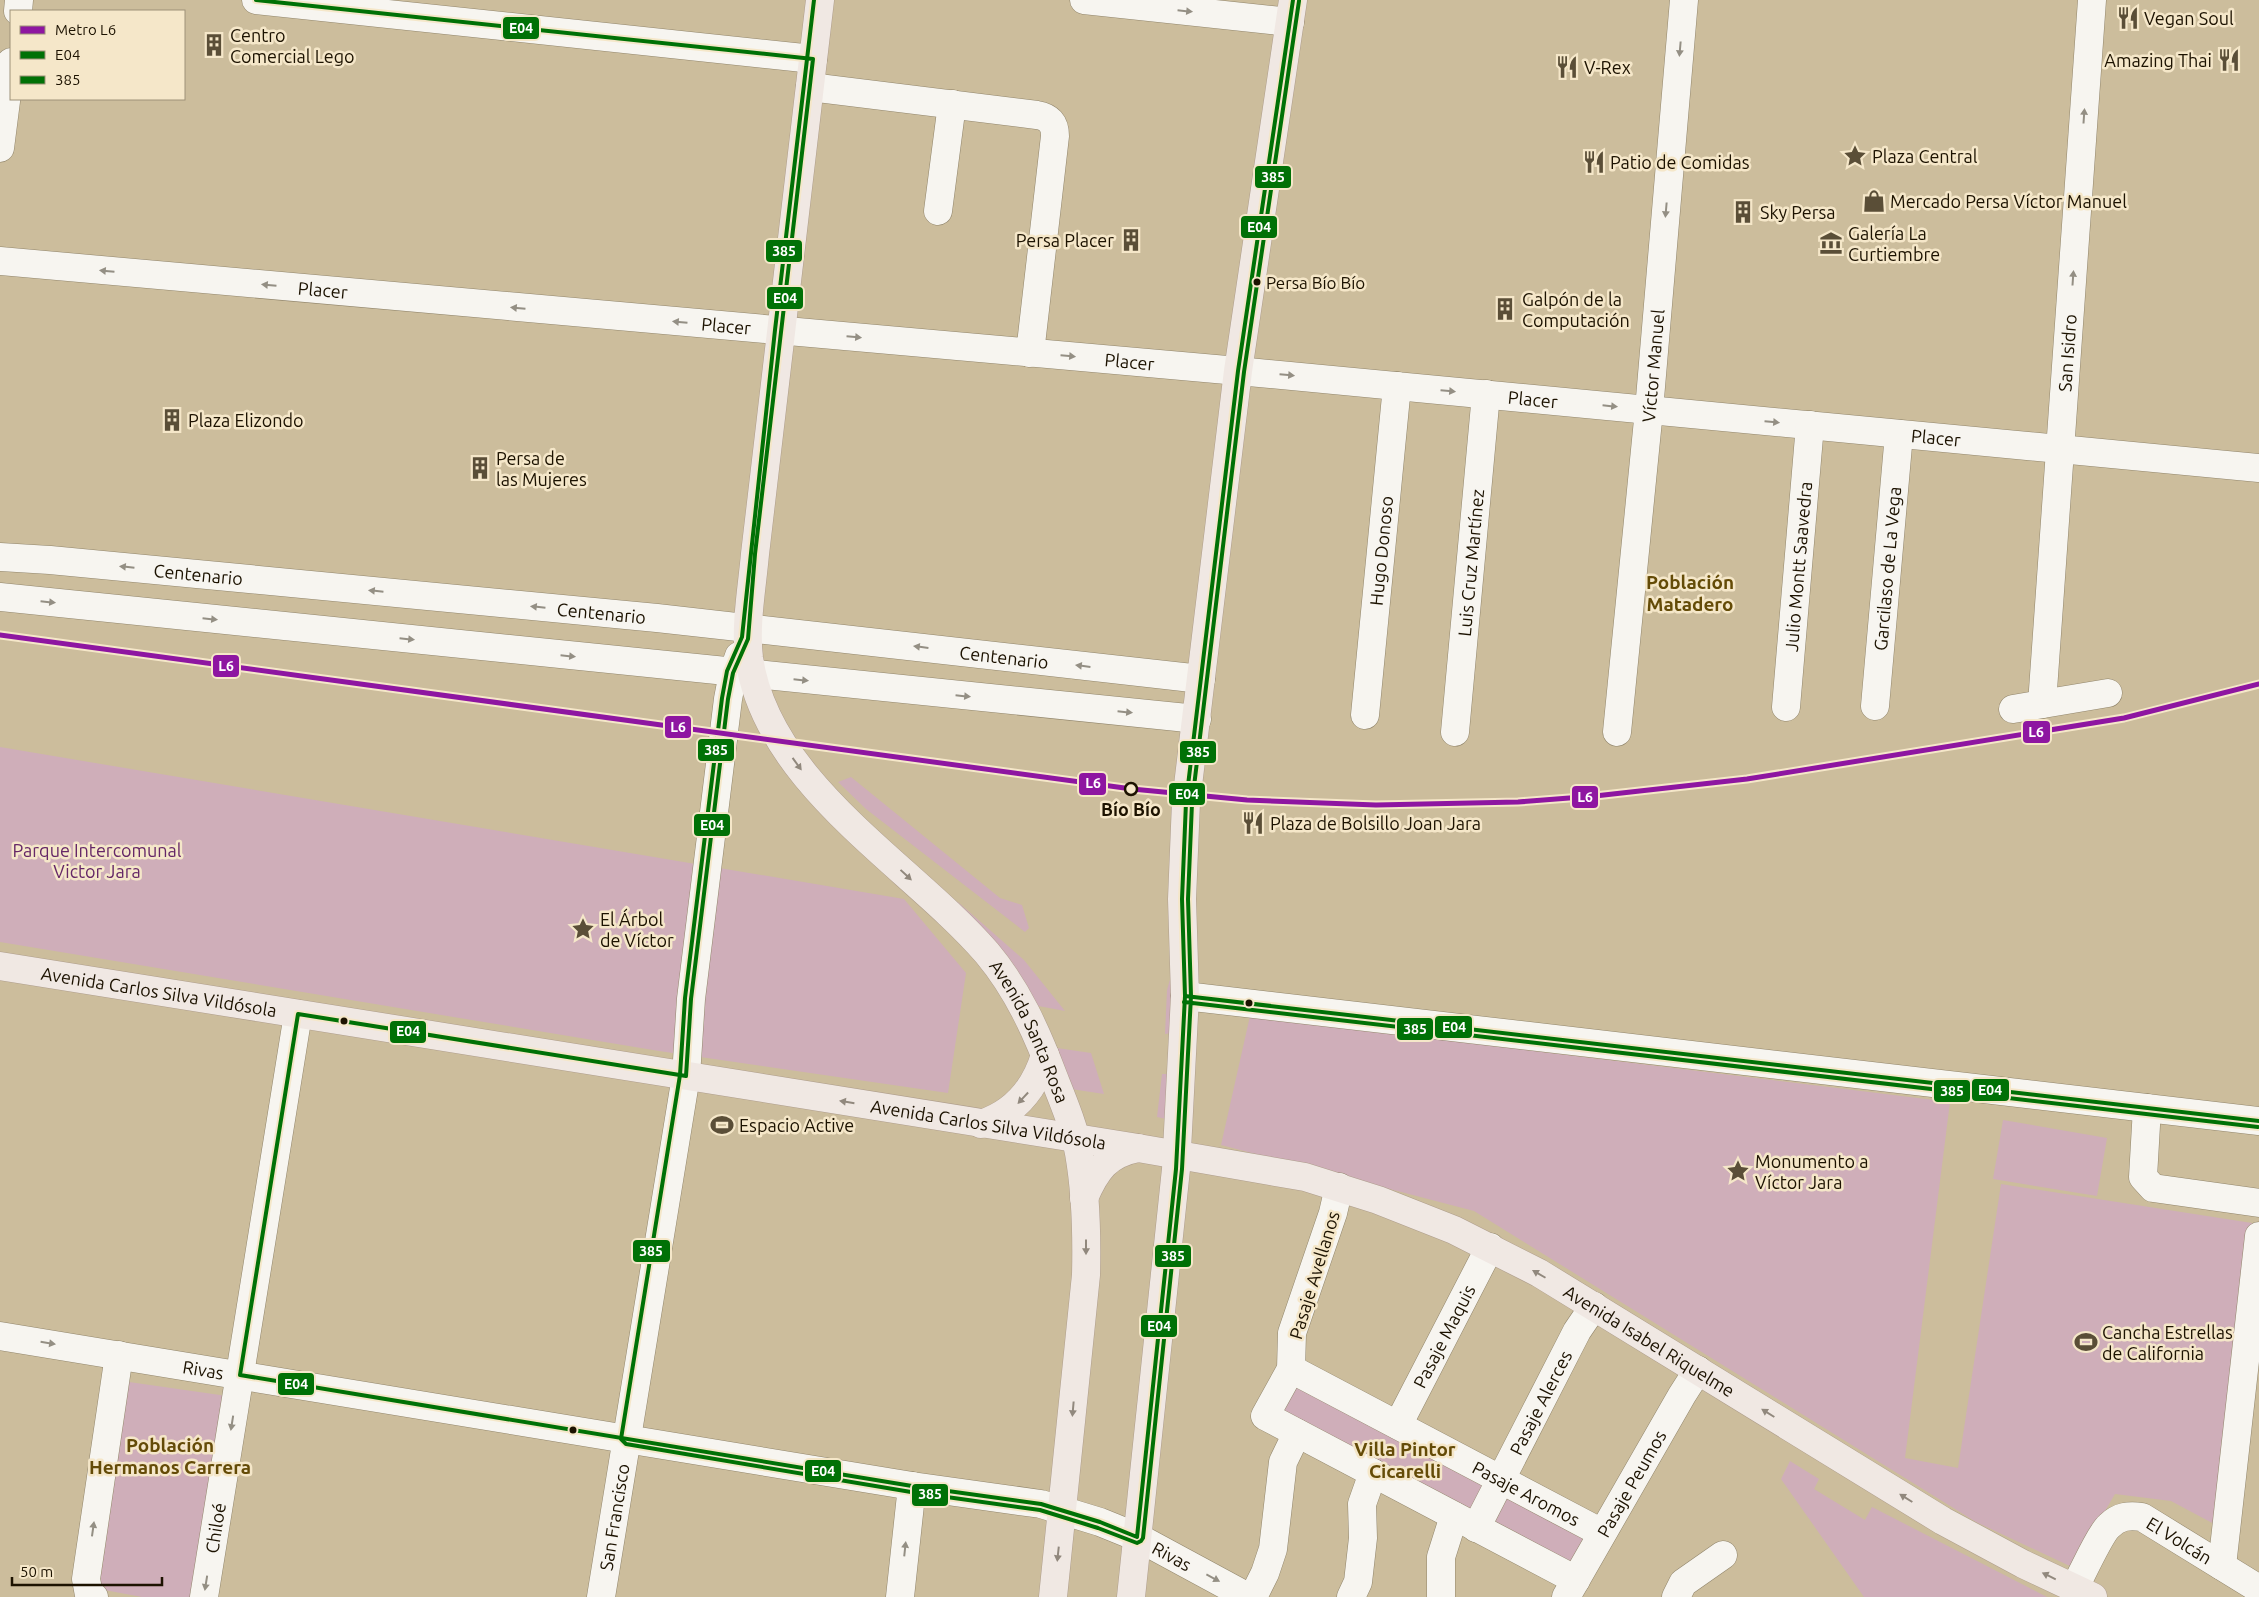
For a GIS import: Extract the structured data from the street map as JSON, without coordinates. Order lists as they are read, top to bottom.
{
  "streets": {
    "main road": [
      "Avenida Carlos Silva Vildósola",
      "Avenida Santa Rosa",
      "Avenida Isabel Riquelme",
      "San Francisco"
    ],
    "street": [
      "Placer",
      "San Isidro",
      "Víctor Manuel",
      "Hugo Donoso",
      "Luis Cruz Martínez",
      "Julio Montt Saavedra",
      "Garcilaso de La Vega",
      "Centenario",
      "Pasaje Avellanos",
      "Pasaje Maquis",
      "Rivas",
      "Pasaje Alerces",
      "Pasaje Peumos",
      "Pasaje Aromos",
      "Chiloé",
      "El Volcán"
    ]
  },
  "crossings": [
    ["Placer", "San Isidro"],
    ["Placer", "Víctor Manuel"],
    ["Placer", "Hugo Donoso"],
    ["Placer", "Luis Cruz Martínez"],
    ["Placer", "Julio Montt Saavedra"],
    ["Placer", "Garcilaso de La Vega"],
    ["Placer", "San Francisco"],
    ["Centenario", "San Francisco"],
    ["Avenida Carlos Silva Vildósola", "Avenida Santa Rosa"],
    ["Avenida Carlos Silva Vildósola", "Avenida Isabel Riquelme"],
    ["Avenida Carlos Silva Vildósola", "San Francisco"],
    ["Avenida Carlos Silva Vildósola", "Chiloé"],
    ["Avenida Santa Rosa", "Rivas"],
    ["Avenida Santa Rosa", "San Francisco"],
    ["Pasaje Avellanos", "Avenida Isabel Riquelme"],
    ["Pasaje Avellanos", "Pasaje Aromos"],
    ["Pasaje Maquis", "Avenida Isabel Riquelme"],
    ["Pasaje Maquis", "Pasaje Aromos"],
    ["Avenida Isabel Riquelme", "Pasaje Alerces"],
    ["Avenida Isabel Riquelme", "Pasaje Peumos"],
    ["Avenida Isabel Riquelme", "El Volcán"],
    ["Rivas", "San Francisco"],
    ["Rivas", "Chiloé"],
    ["Pasaje Alerces", "Pasaje Aromos"],
    ["Pasaje Peumos", "Pasaje Aromos"]
  ],
  "one_way": ["San Isidro", "Víctor Manuel", "Avenida Isabel Riquelme"],
  "districts": ["Población Matadero", "Población Hermanos Carrera", "Villa Pintor Cicarelli"],
  "parks": ["Parque Intercomunal Victor Jara"],
  "places": {
    "restaurant": [
      "Vegan Soul",
      "Amazing Thai",
      "V-Rex",
      "Patio de Comidas",
      "Plaza de Bolsillo Joan Jara"
    ],
    "building": [
      "Centro Comercial Lego",
      "Sky Persa",
      "Persa Placer",
      "Galpón de la Computación",
      "Plaza Elizondo",
      "Persa de las Mujeres"
    ],
    "place": ["Plaza Central", "El Árbol de Víctor", "Monumento a Víctor Jara"],
    "shop": ["Mercado Persa Víctor Manuel"],
    "museum": ["Galería La Curtiembre"],
    "other": ["Persa Bío Bío", "Bío Bío"],
    "sports": ["Espacio Active", "Cancha Estrellas de California"]
  },
  "lines": ["transit line E04", "transit line 385", "metro line L6"],
  "legend": ["Metro L6", "E04", "385"],
  "scale_bar": "50 m"
}
